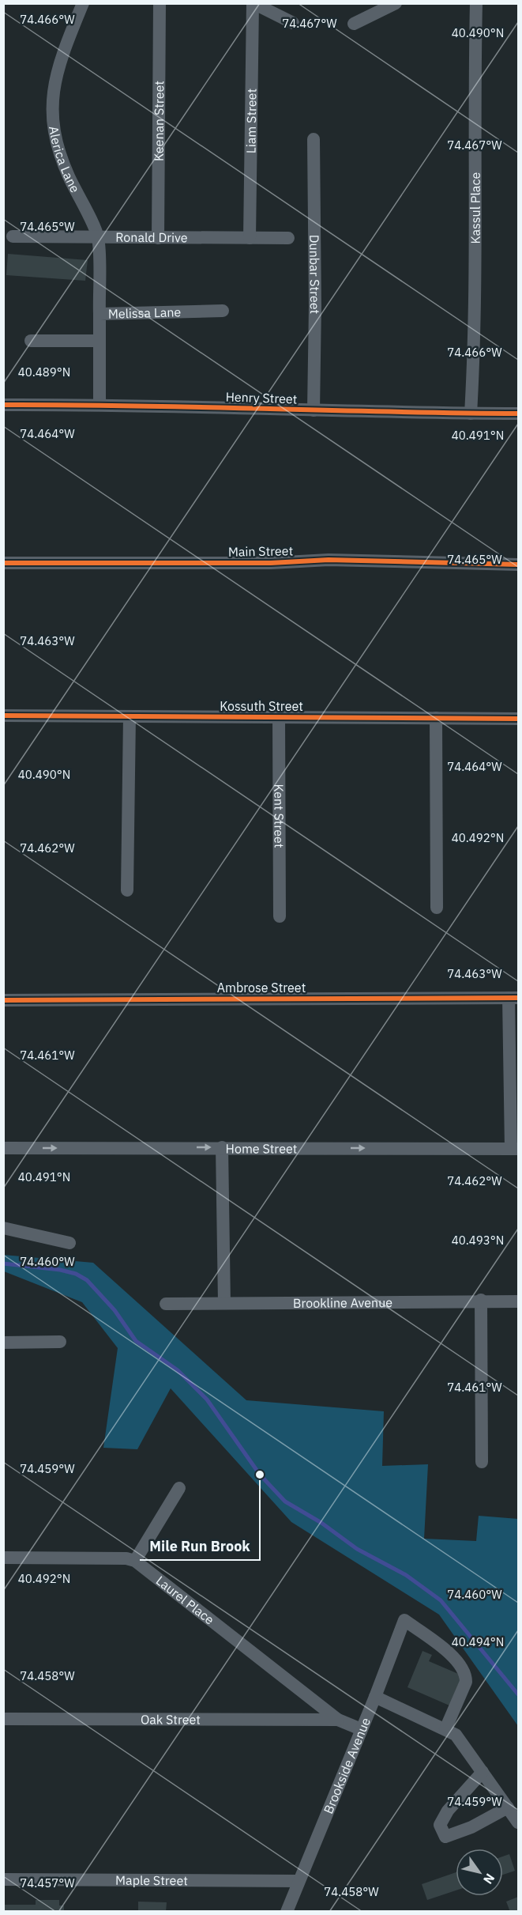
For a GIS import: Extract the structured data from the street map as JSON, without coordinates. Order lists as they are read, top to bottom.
{
  "streets": {
    "street": [
      "Keenan Street",
      "Liam Street",
      "Alerica Lane",
      "Kassul Place",
      "Ronald Drive",
      "Dunbar Street",
      "Melissa Lane",
      "Henry Street",
      "Main Street",
      "Kossuth Street",
      "Kent Street",
      "Ambrose Street",
      "Home Street",
      "Brookline Avenue",
      "Laurel Place",
      "Oak Street",
      "Brookside Avenue",
      "Maple Street"
    ]
  },
  "crossings": [
    ["Keenan Street", "Ronald Drive"],
    ["Liam Street", "Ronald Drive"],
    ["Alerica Lane", "Ronald Drive"],
    ["Alerica Lane", "Melissa Lane"],
    ["Kassul Place", "Henry Street"],
    ["Dunbar Street", "Henry Street"],
    ["Melissa Lane", "Henry Street"],
    ["Kossuth Street", "Kent Street"],
    ["Laurel Place", "Oak Street"],
    ["Brookside Avenue", "Maple Street"]
  ],
  "one_way": ["Home Street"],
  "places": ["Mile Run Brook"],
  "north": "bottom right",
  "coordinates": [
    "74.466°W",
    "74.467°W",
    "40.490°N",
    "74.465°W",
    "40.489°N",
    "74.464°W",
    "40.491°N",
    "74.463°W",
    "40.492°N",
    "74.462°W",
    "74.461°W",
    "40.493°N",
    "74.460°W",
    "74.459°W",
    "40.494°N",
    "74.458°W",
    "74.457°W"
  ]
}
